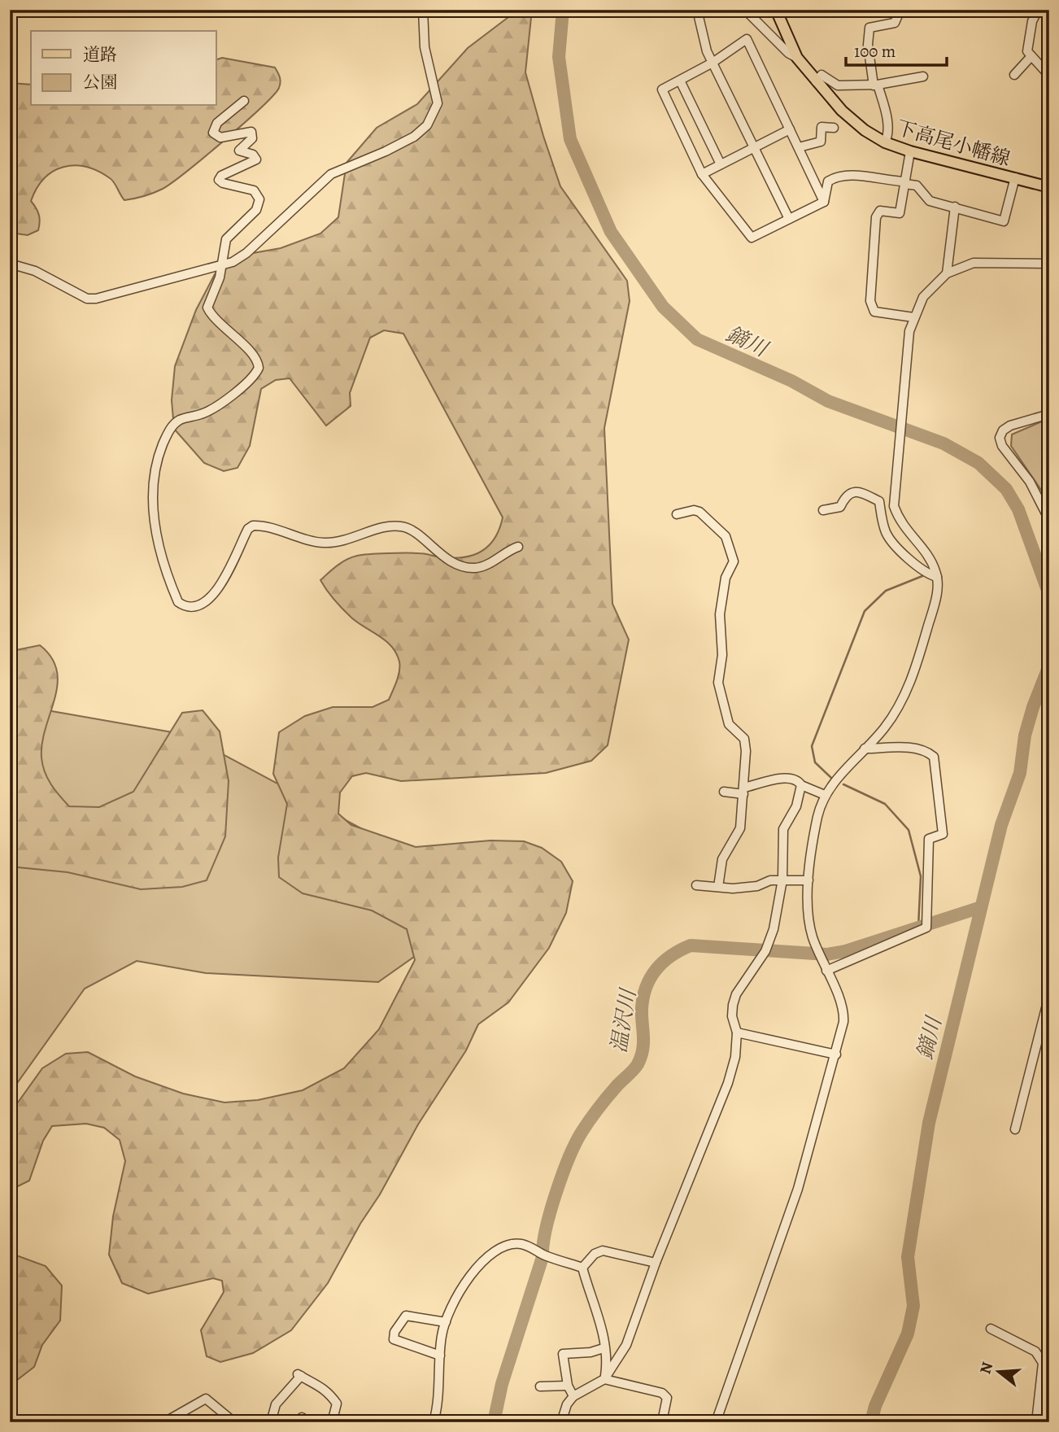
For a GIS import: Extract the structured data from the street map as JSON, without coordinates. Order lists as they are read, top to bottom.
{
  "streets": {
    "main road": ["下高尾小幡線"]
  },
  "water": ["鏑川", "温沢川"],
  "legend": ["道路", "公園"],
  "scale_bar": "100 m",
  "north": "left"
}
